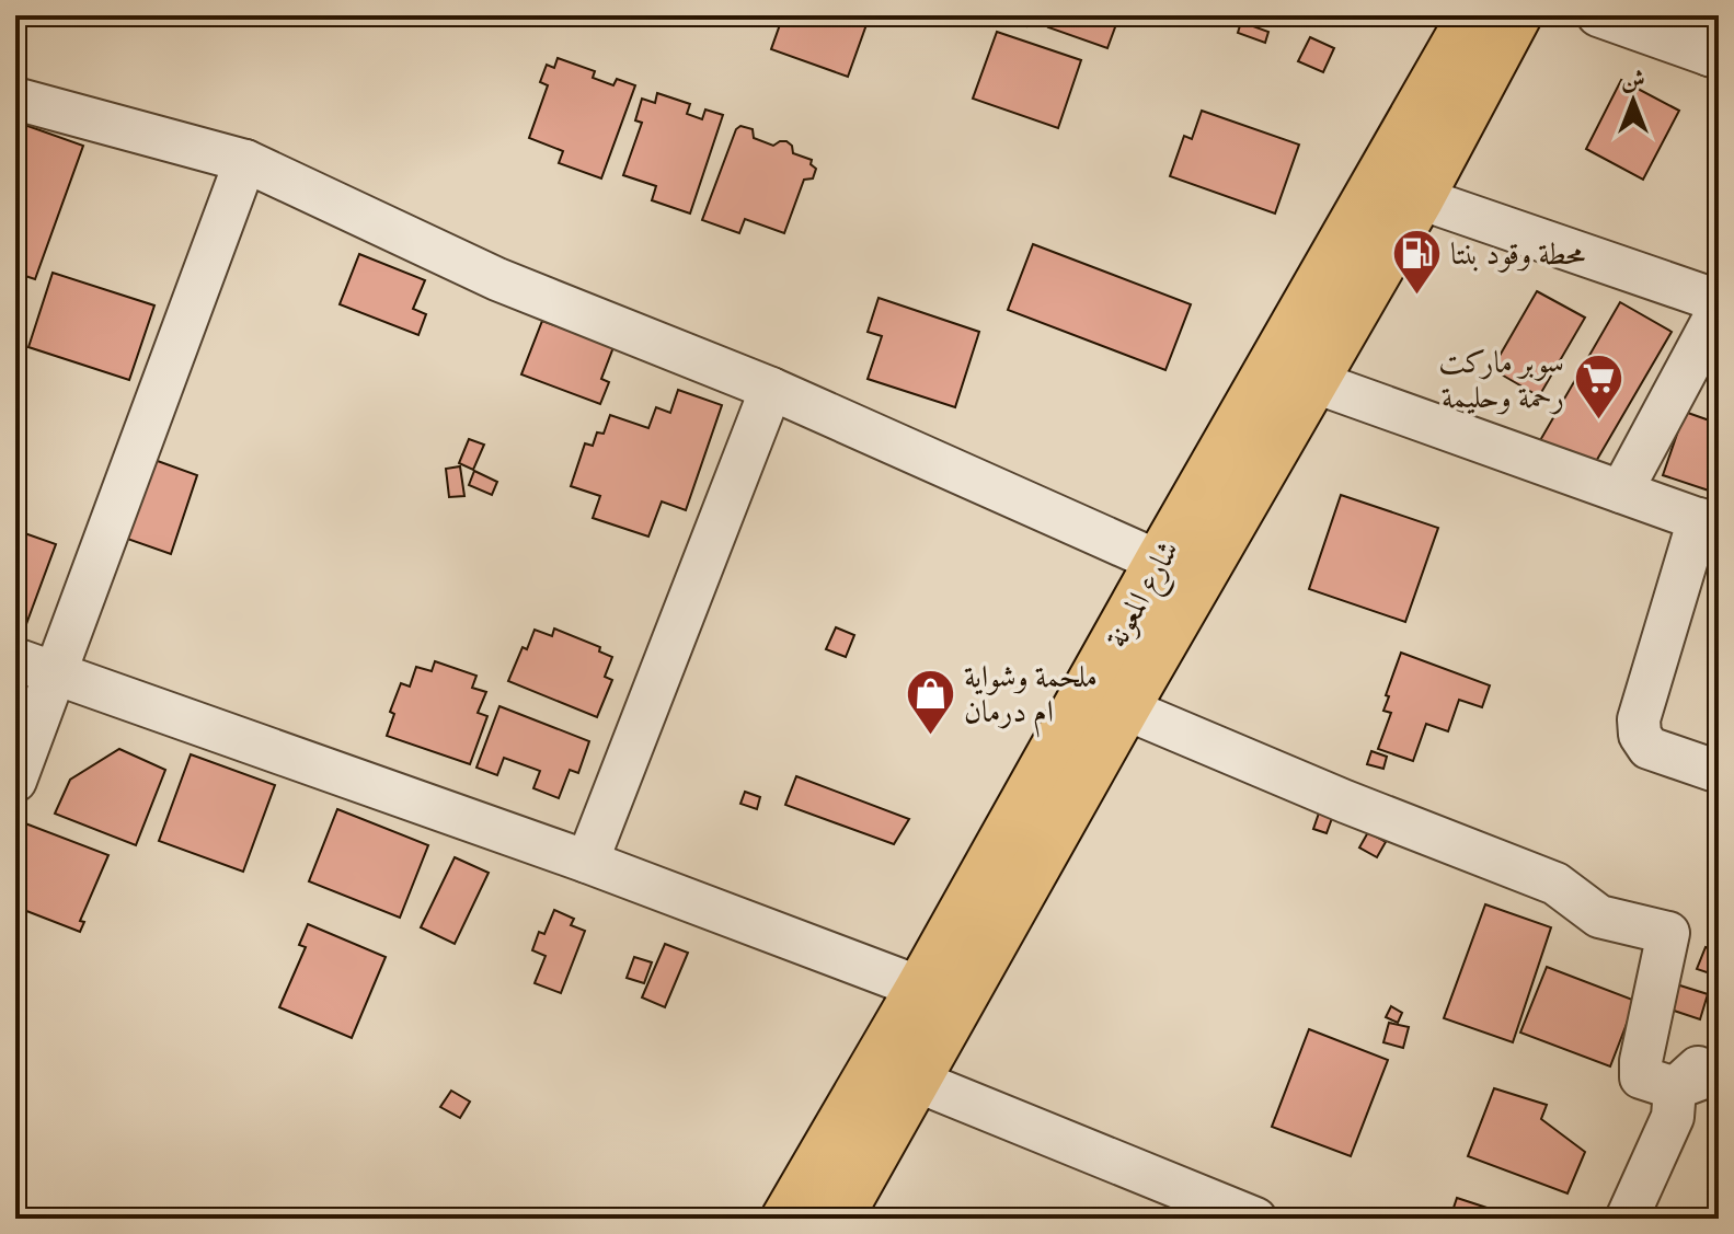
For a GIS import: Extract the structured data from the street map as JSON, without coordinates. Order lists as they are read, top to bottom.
{
  "streets": {
    "highway": ["شارع المعونة"]
  },
  "places": {
    "fuel station": ["محطة وقود بنتا"],
    "supermarket": ["سوبر ماركت رحمة وحليمة"],
    "shop": ["ملحمة وشواية ام درمان"]
  },
  "north": "top"
}
